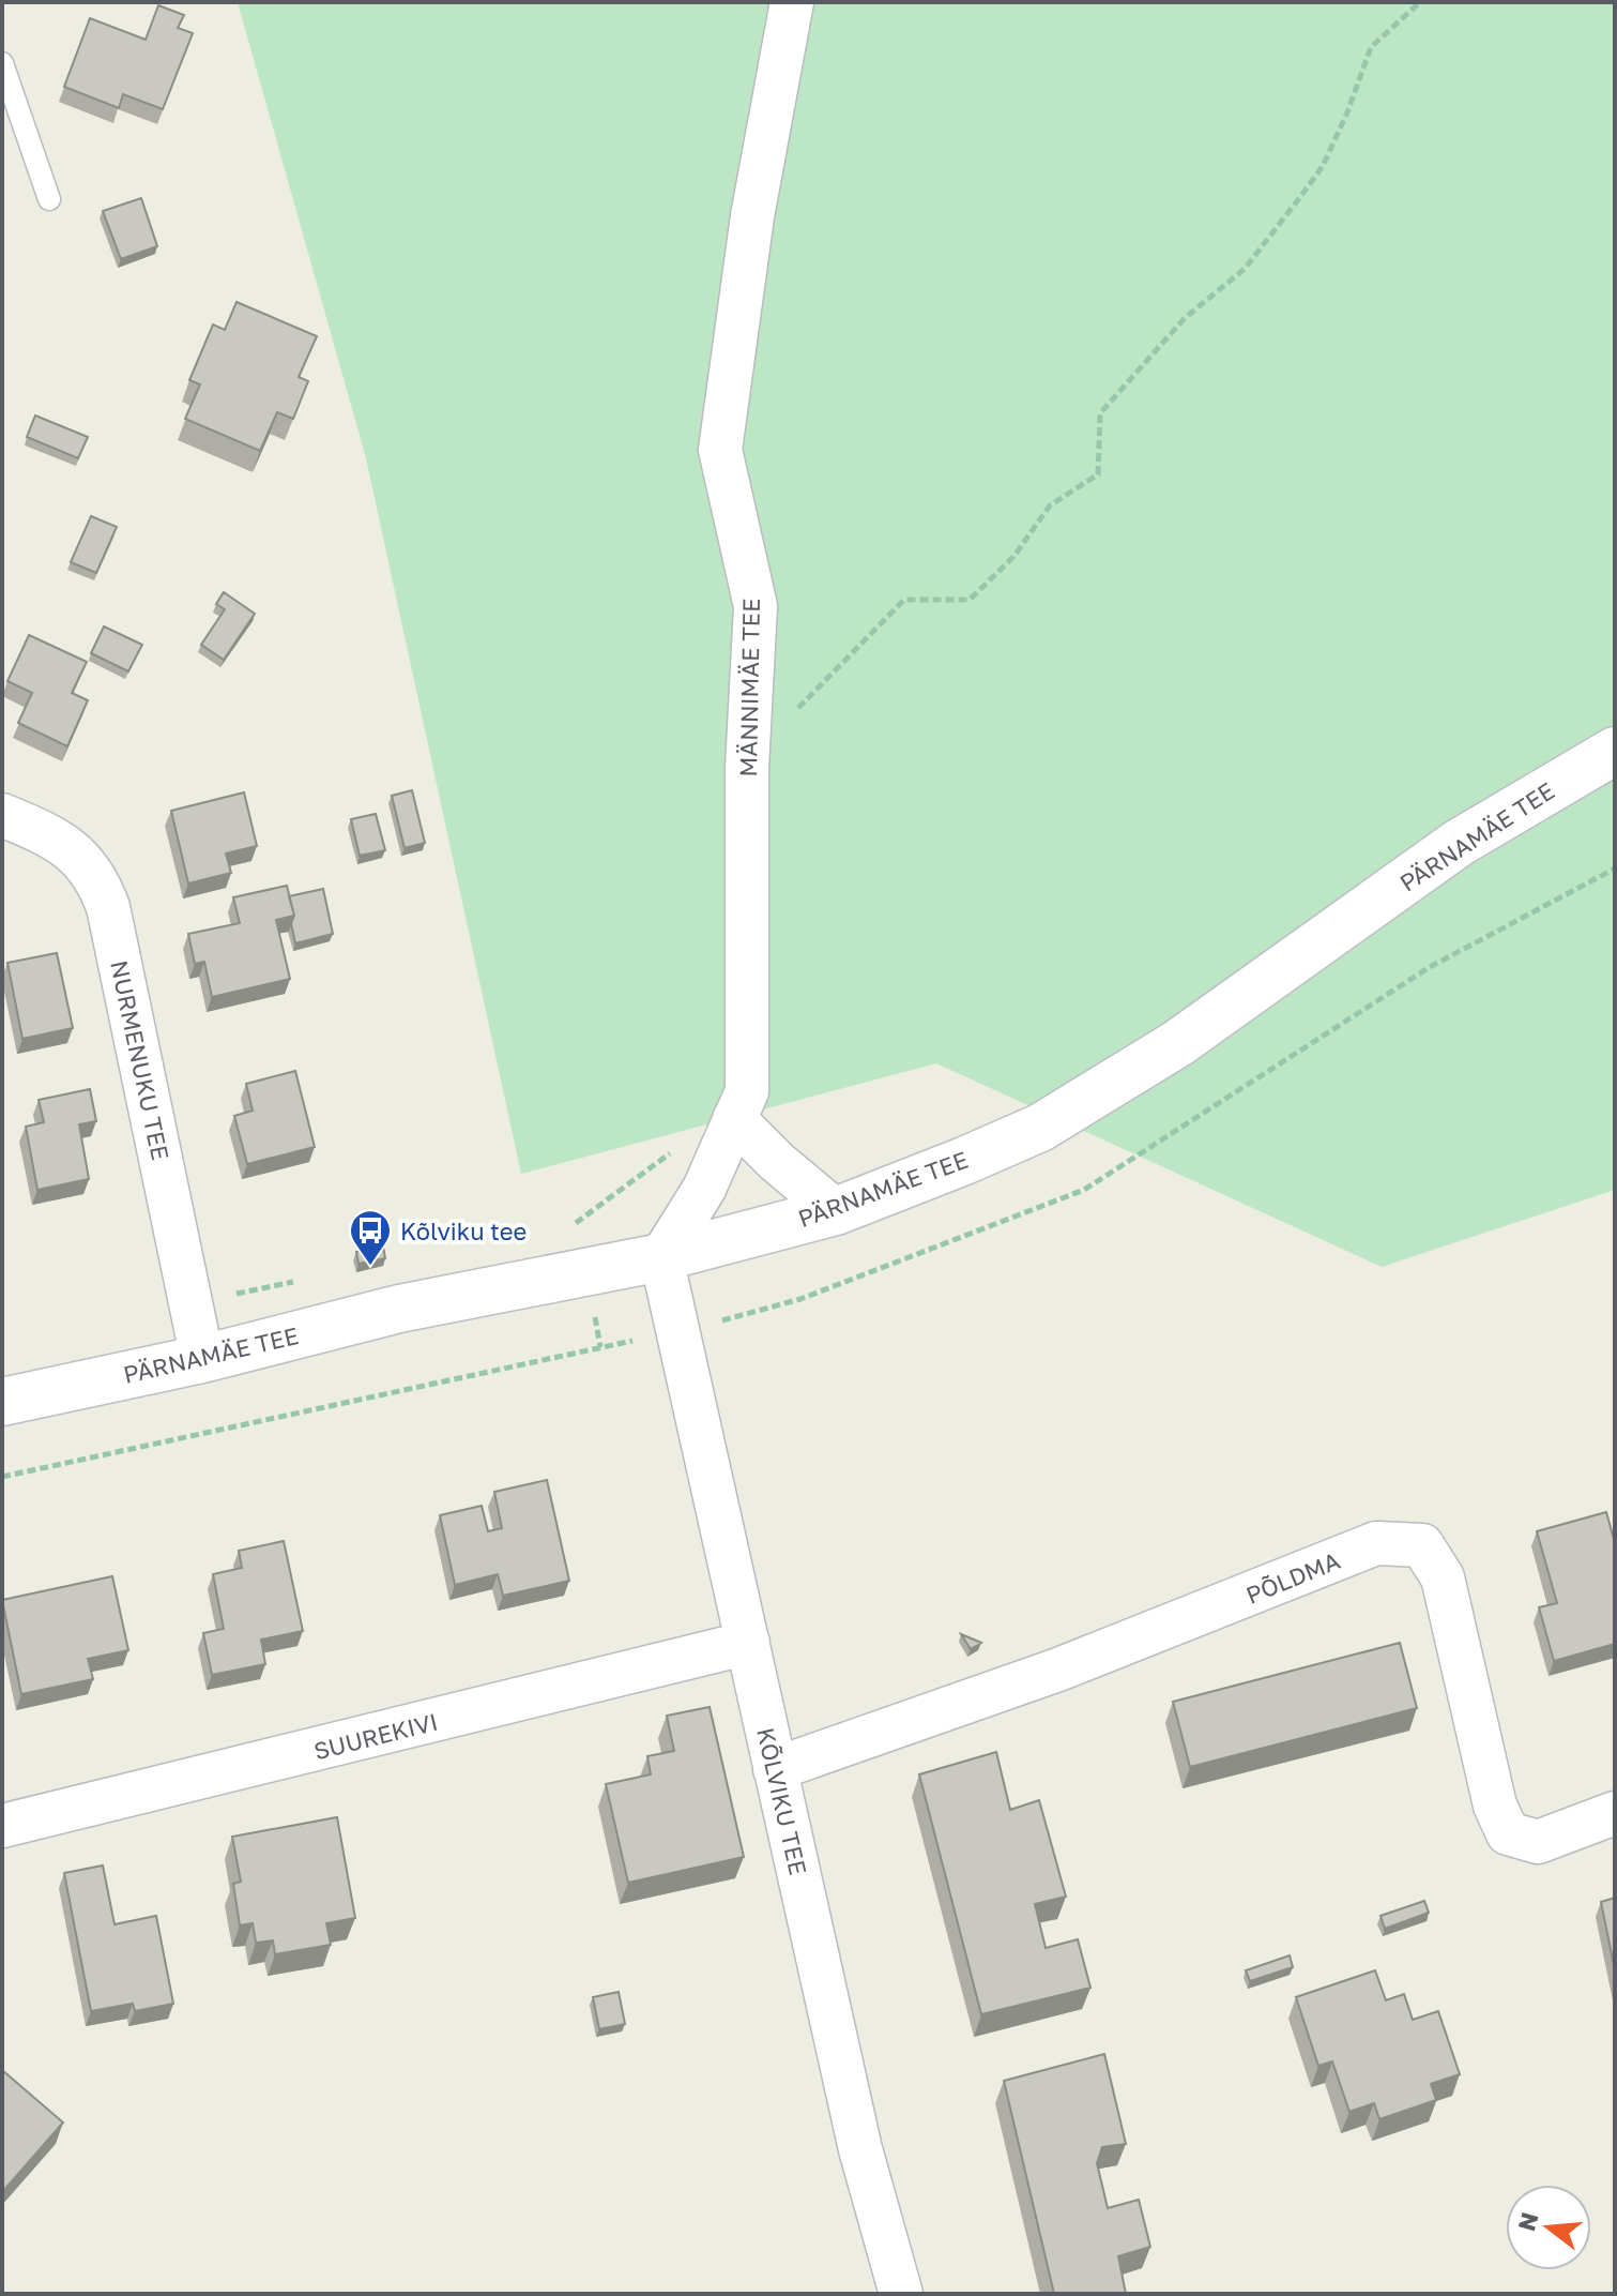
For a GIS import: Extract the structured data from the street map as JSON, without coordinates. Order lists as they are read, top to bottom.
{
  "streets": {
    "main road": ["PÄRNAMÄE TEE"],
    "street": [
      "MÄNNIMÄE TEE",
      "NURMENUKU TEE",
      "PÕLDMA",
      "SUUREKIVI",
      "KÕLVIKU TEE"
    ]
  },
  "crossings": [
    ["MÄNNIMÄE TEE", "PÄRNAMÄE TEE"],
    ["MÄNNIMÄE TEE", "KÕLVIKU TEE"],
    ["PÄRNAMÄE TEE", "NURMENUKU TEE"],
    ["PÄRNAMÄE TEE", "KÕLVIKU TEE"],
    ["PÕLDMA", "KÕLVIKU TEE"],
    ["SUUREKIVI", "KÕLVIKU TEE"]
  ],
  "places": {
    "bus stop": ["Kõlviku tee"]
  },
  "north": "left"
}
